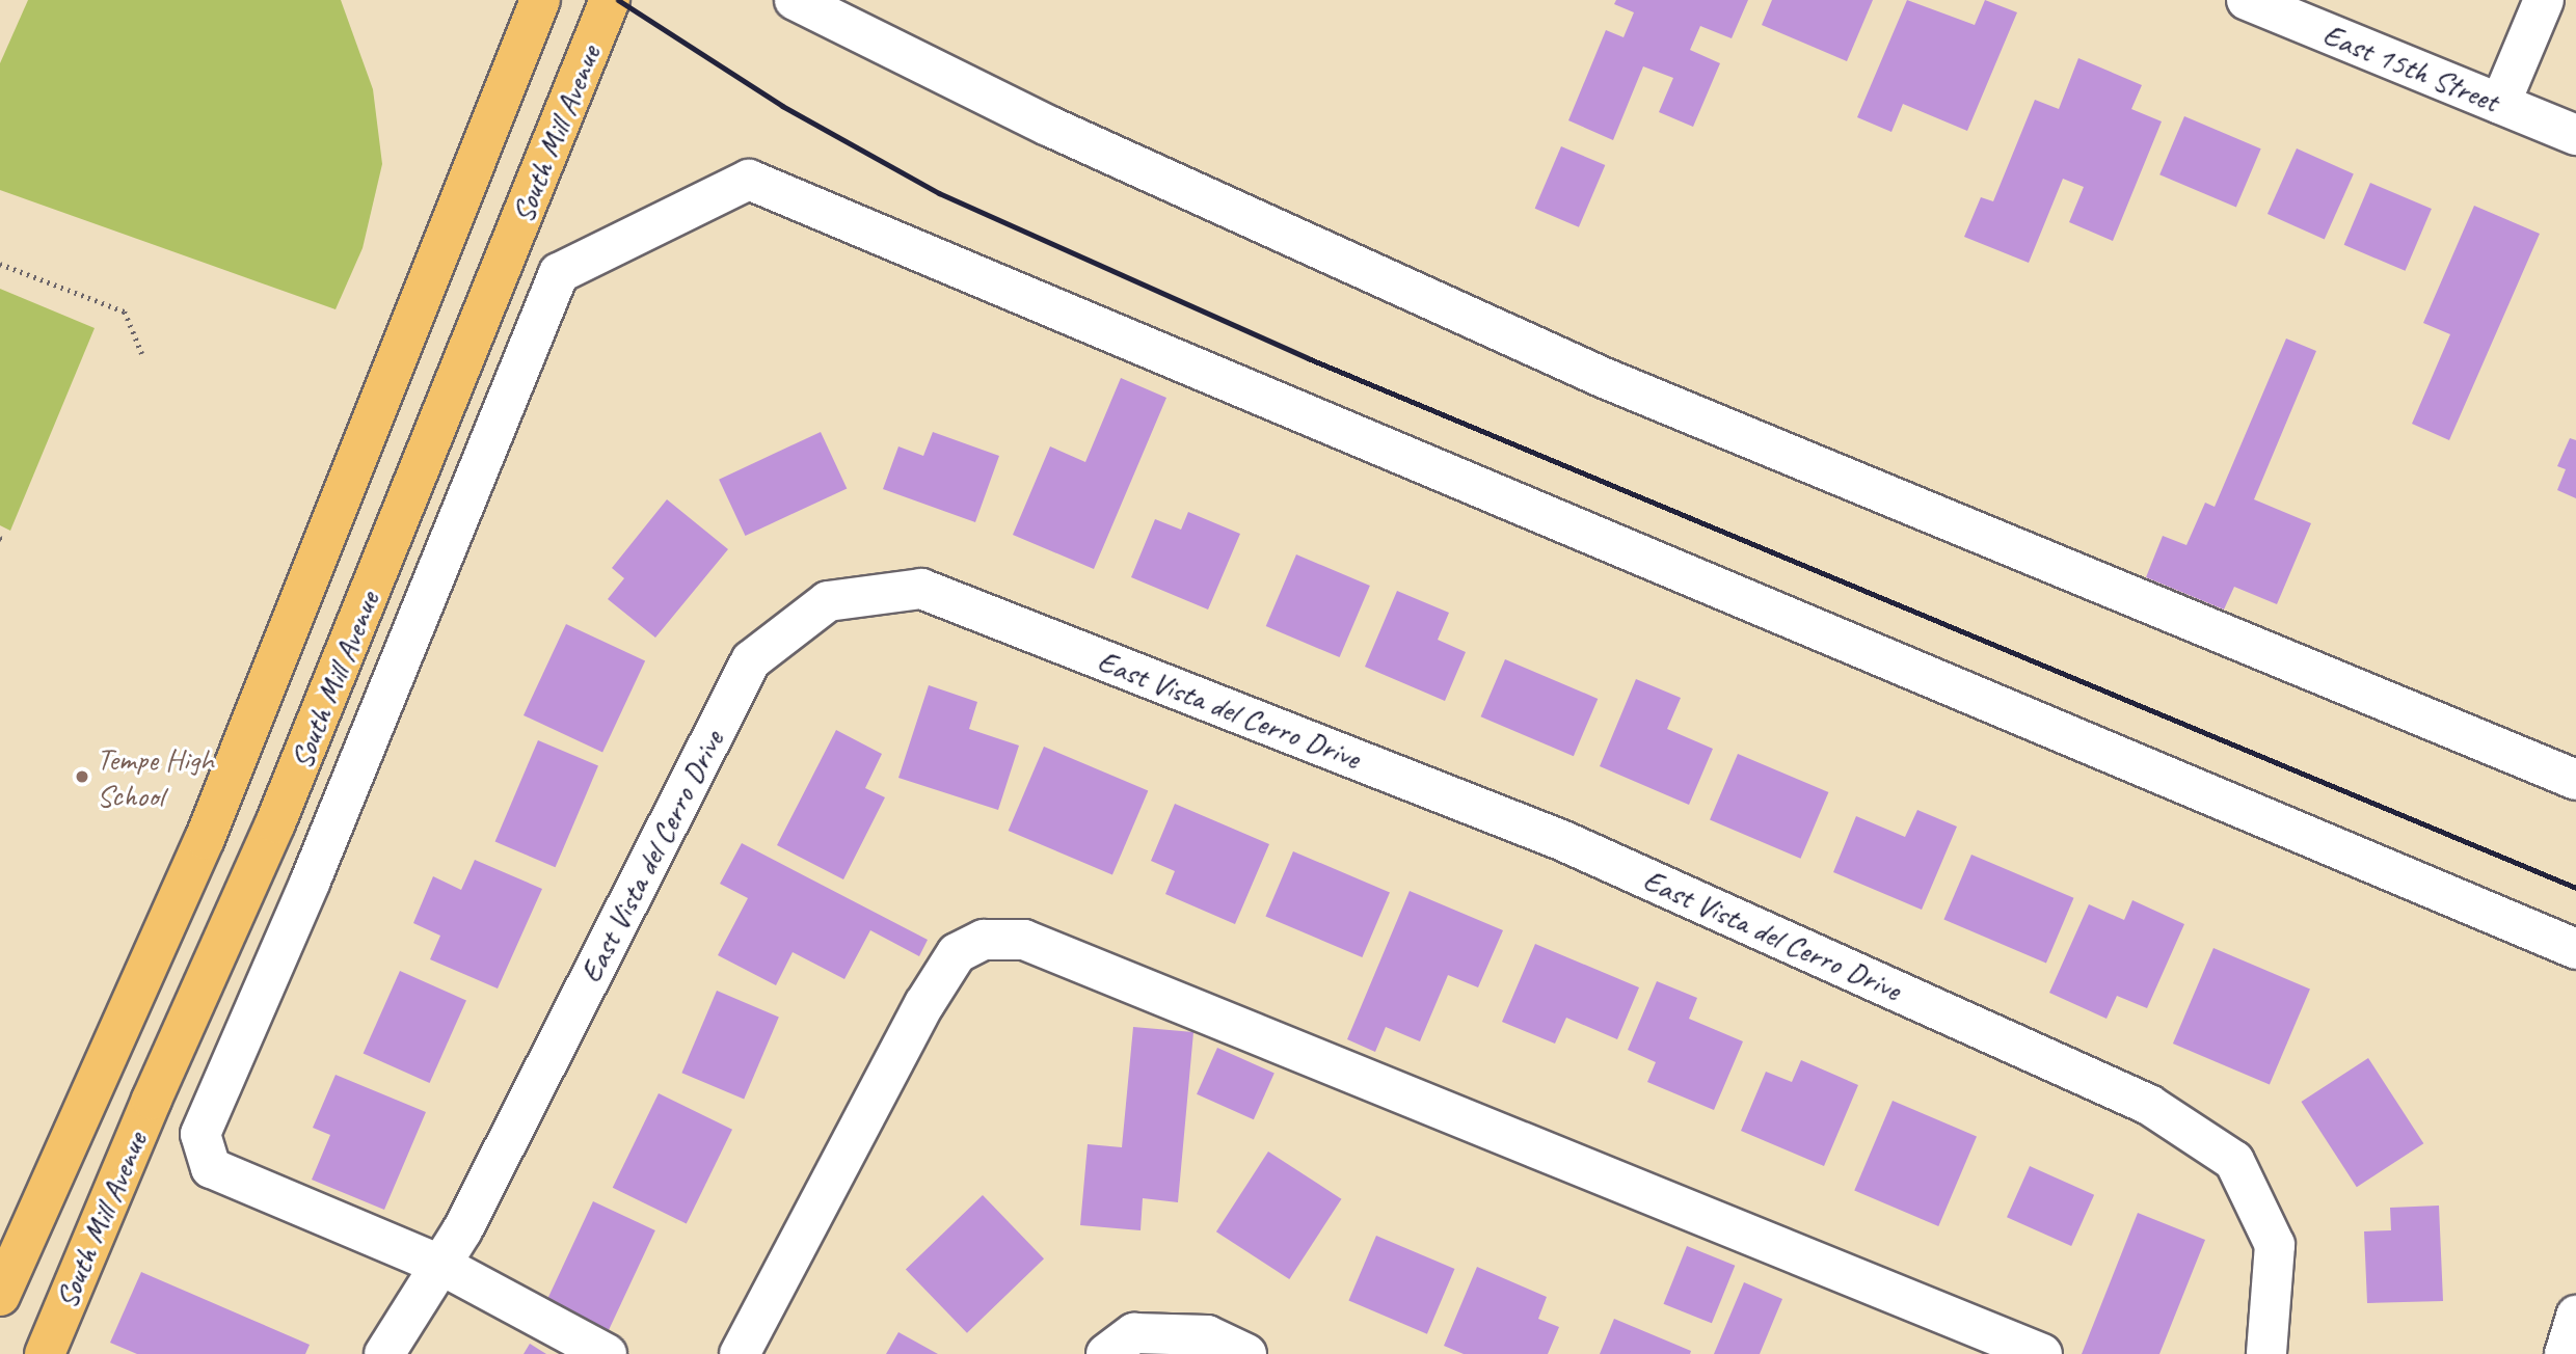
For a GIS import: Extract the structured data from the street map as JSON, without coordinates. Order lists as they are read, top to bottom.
{
  "streets": {
    "main road": ["South Mill Avenue"],
    "street": ["East 15th Street", "East Vista del Cerro Drive"]
  },
  "places": ["Tempe High School"]
}
